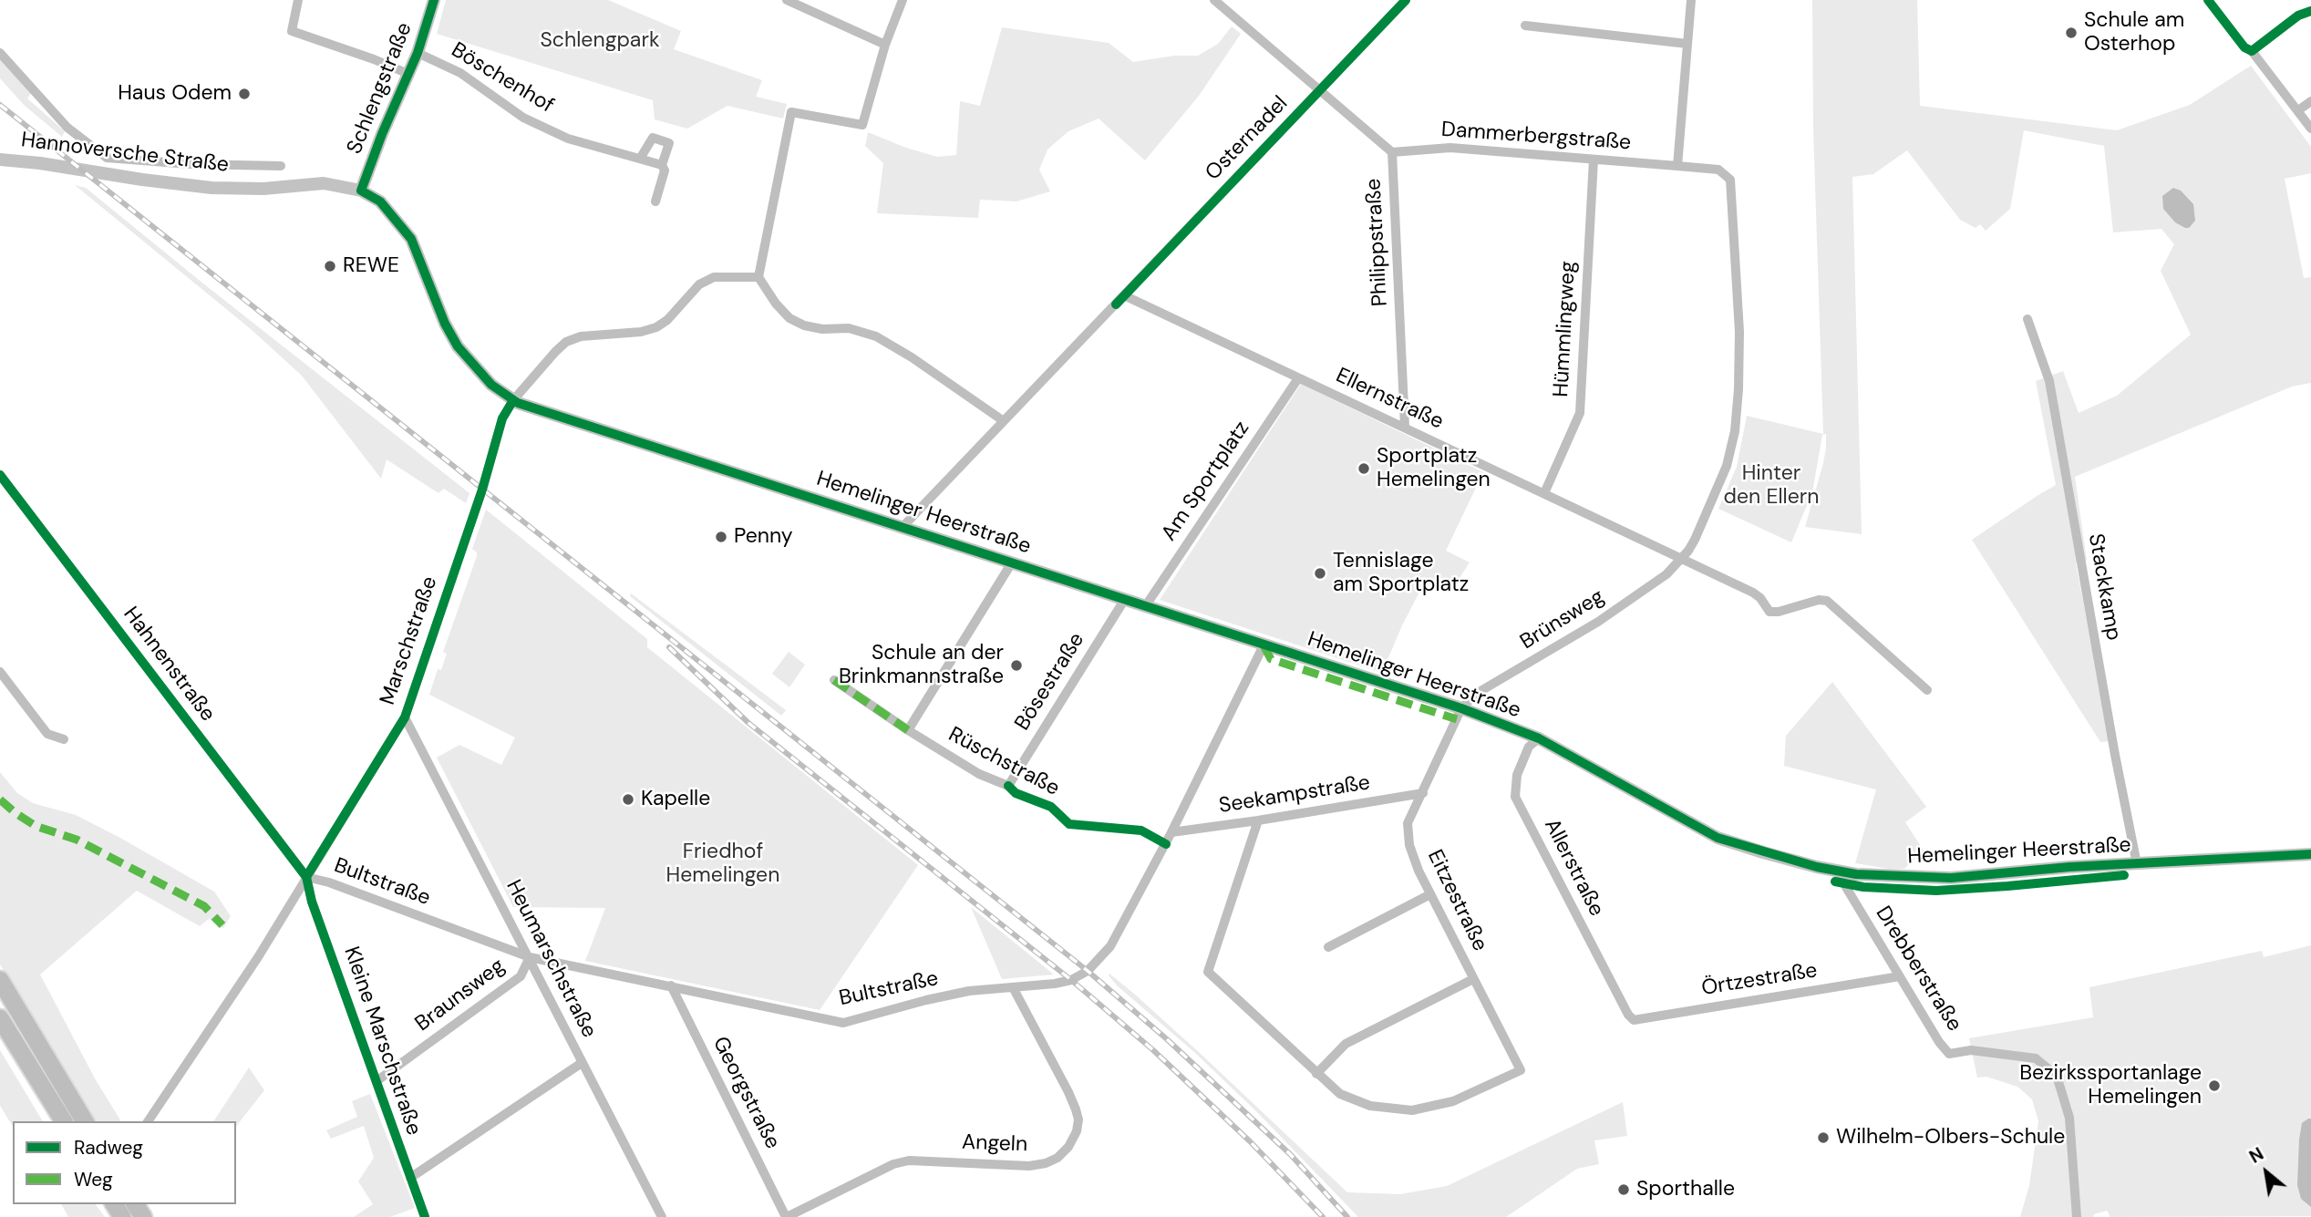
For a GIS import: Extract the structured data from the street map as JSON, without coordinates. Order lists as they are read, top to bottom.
{
  "streets": {
    "main road": ["Schlengstraße", "Hannoversche Straße", "Hemelinger Heerstraße"],
    "street": [
      "Böschenhof",
      "Dammerbergstraße",
      "Osternadel",
      "Philippstraße",
      "Hümmlingweg",
      "Ellernstraße",
      "Am Sportplatz",
      "Stackkamp",
      "Brünsweg",
      "Marschstraße",
      "Hahnenstraße",
      "Bösestraße",
      "Rüschstraße",
      "Seekampstraße",
      "Allerstraße",
      "Bultstraße",
      "Eitzestraße",
      "Heumarschstraße",
      "Drebberstraße",
      "Örtzestraße",
      "Braunsweg",
      "Kleine Marschstraße",
      "Georgstraße",
      "Angeln"
    ]
  },
  "crossings": [
    ["Böschenhof", "Schlengstraße"],
    ["Schlengstraße", "Hannoversche Straße"],
    ["Dammerbergstraße", "Philippstraße"],
    ["Dammerbergstraße", "Hümmlingweg"],
    ["Osternadel", "Philippstraße"],
    ["Osternadel", "Ellernstraße"],
    ["Osternadel", "Hemelinger Heerstraße"],
    ["Hannoversche Straße", "Hemelinger Heerstraße"],
    ["Hannoversche Straße", "Marschstraße"],
    ["Philippstraße", "Ellernstraße"],
    ["Hümmlingweg", "Ellernstraße"],
    ["Ellernstraße", "Am Sportplatz"],
    ["Ellernstraße", "Brünsweg"],
    ["Am Sportplatz", "Hemelinger Heerstraße"],
    ["Hemelinger Heerstraße", "Stackkamp"],
    ["Hemelinger Heerstraße", "Brünsweg"],
    ["Hemelinger Heerstraße", "Marschstraße"],
    ["Hemelinger Heerstraße", "Bösestraße"],
    ["Hemelinger Heerstraße", "Allerstraße"],
    ["Hemelinger Heerstraße", "Bultstraße"],
    ["Hemelinger Heerstraße", "Eitzestraße"],
    ["Hemelinger Heerstraße", "Drebberstraße"],
    ["Brünsweg", "Eitzestraße"],
    ["Marschstraße", "Hahnenstraße"],
    ["Marschstraße", "Bultstraße"],
    ["Marschstraße", "Heumarschstraße"],
    ["Marschstraße", "Kleine Marschstraße"],
    ["Hahnenstraße", "Bultstraße"],
    ["Hahnenstraße", "Kleine Marschstraße"],
    ["Bösestraße", "Rüschstraße"],
    ["Seekampstraße", "Bultstraße"],
    ["Seekampstraße", "Eitzestraße"],
    ["Allerstraße", "Örtzestraße"],
    ["Bultstraße", "Heumarschstraße"],
    ["Bultstraße", "Braunsweg"],
    ["Bultstraße", "Kleine Marschstraße"],
    ["Bultstraße", "Georgstraße"],
    ["Bultstraße", "Angeln"],
    ["Heumarschstraße", "Braunsweg"],
    ["Drebberstraße", "Örtzestraße"],
    ["Braunsweg", "Kleine Marschstraße"],
    ["Georgstraße", "Angeln"]
  ],
  "parks": ["Schlengpark", "Hinter den Ellern", "Friedhof Hemelingen"],
  "places": [
    "Schule am Osterhop",
    "Haus Odem",
    "REWE",
    "Sportplatz Hemelingen",
    "Penny",
    "Tennislage am Sportplatz",
    "Schule an der Brinkmannstraße",
    "Kapelle",
    "Bezirkssportanlage Hemelingen",
    "Wilhelm-Olbers-Schule",
    "Sporthalle"
  ],
  "legend": ["Radweg", "Weg"],
  "north": "top left"
}
